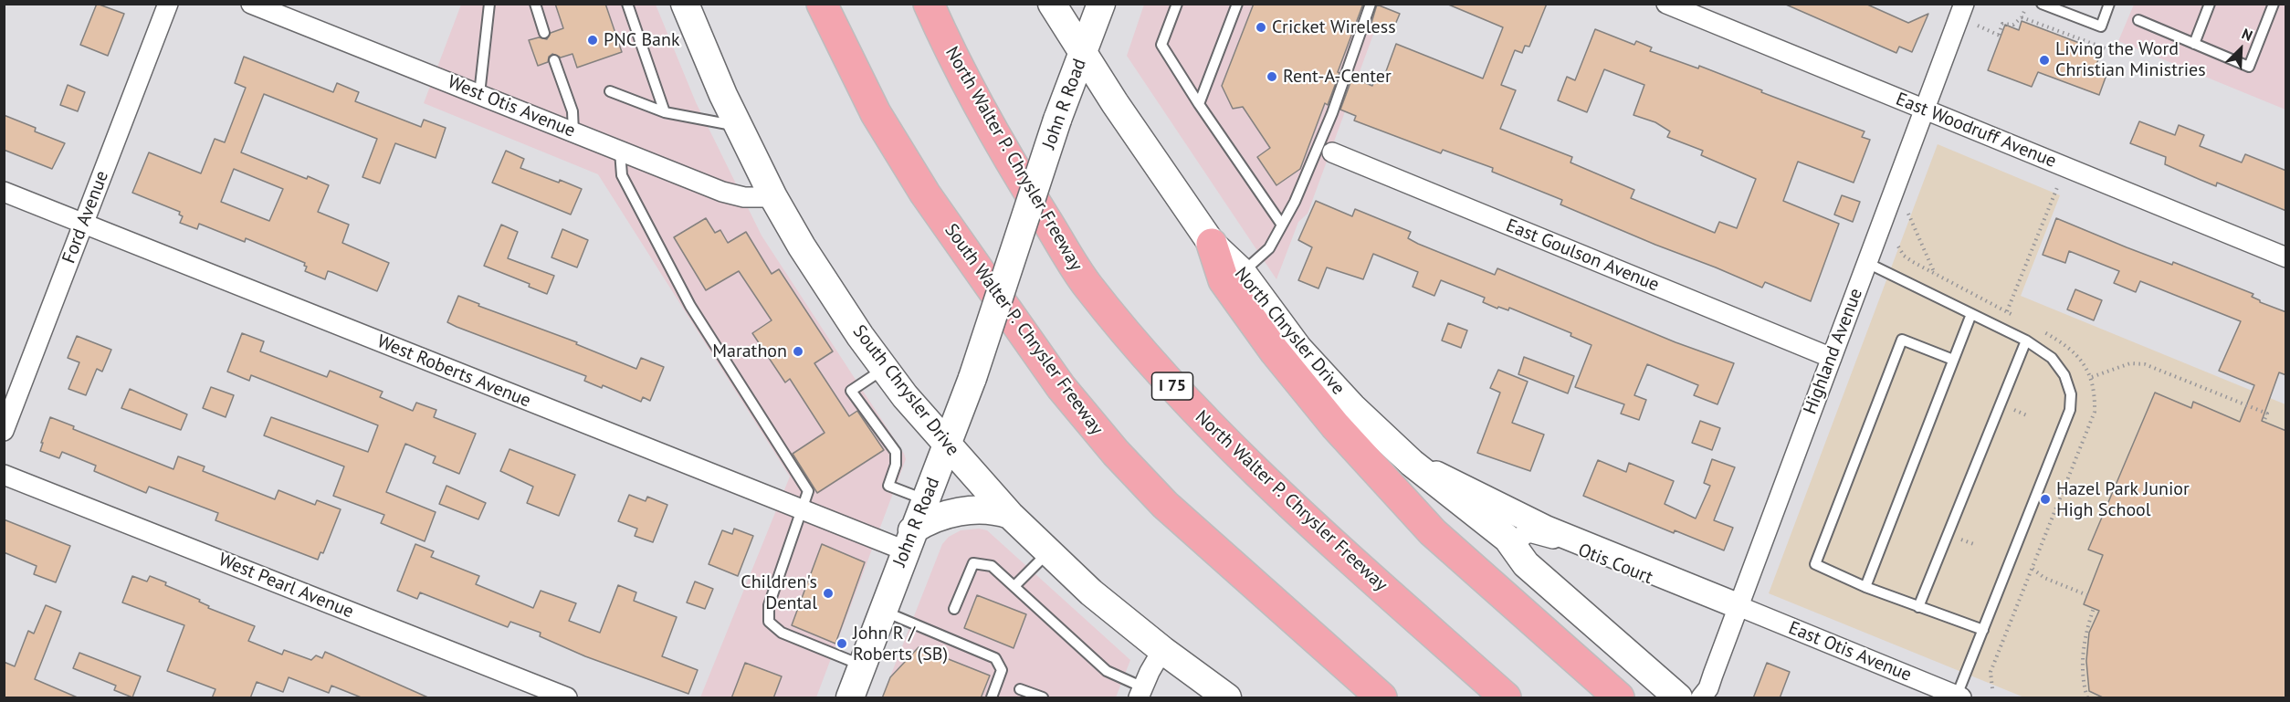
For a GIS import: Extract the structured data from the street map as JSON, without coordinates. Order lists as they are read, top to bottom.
{
  "streets": {
    "highway": ["North Walter P. Chrysler Freeway", "South Walter P. Chrysler Freeway", "I 75"],
    "main road": ["John R Road", "North Chrysler Drive", "South Chrysler Drive"],
    "street": [
      "West Otis Avenue",
      "East Woodruff Avenue",
      "Ford Avenue",
      "East Goulson Avenue",
      "Highland Avenue",
      "West Roberts Avenue",
      "Otis Court",
      "West Pearl Avenue",
      "East Otis Avenue"
    ]
  },
  "crossings": [
    ["John R Road", "North Chrysler Drive"],
    ["John R Road", "West Roberts Avenue"],
    ["John R Road", "South Chrysler Drive"],
    ["West Otis Avenue", "South Chrysler Drive"],
    ["East Woodruff Avenue", "Highland Avenue"],
    ["Ford Avenue", "West Roberts Avenue"],
    ["East Goulson Avenue", "Highland Avenue"],
    ["North Chrysler Drive", "Otis Court"],
    ["Highland Avenue", "Otis Court"],
    ["Highland Avenue", "East Otis Avenue"],
    ["Otis Court", "East Otis Avenue"]
  ],
  "places": [
    "Cricket Wireless",
    "PNC Bank",
    "Living the Word Christian Ministries",
    "Rent-A-Center",
    "Marathon",
    "Hazel Park Junior High School",
    "Children's Dental",
    "John R / Roberts (SB)"
  ],
  "north": "top right"
}
